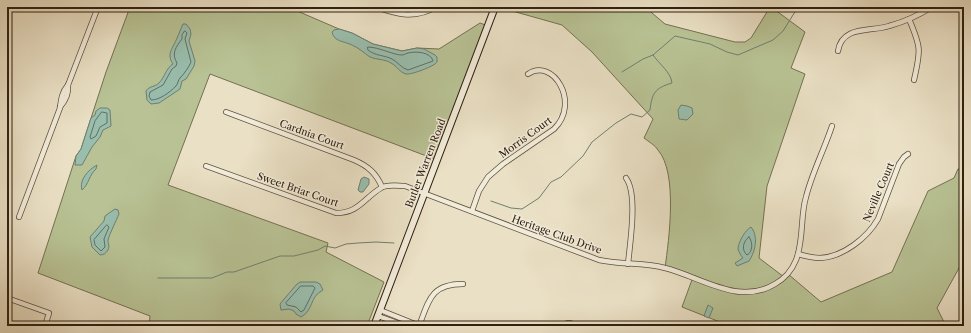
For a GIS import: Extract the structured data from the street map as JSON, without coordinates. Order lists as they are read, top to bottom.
{
  "streets": {
    "main road": ["Butler Warren Road"],
    "street": [
      "Cardnia Court",
      "Morris Court",
      "Sweet Briar Court",
      "Neville Court",
      "Heritage Club Drive"
    ]
  },
  "crossings": [
    ["Cardnia Court", "Sweet Briar Court"],
    ["Morris Court", "Heritage Club Drive"],
    ["Butler Warren Road", "Heritage Club Drive"],
    ["Neville Court", "Heritage Club Drive"]
  ]
}
